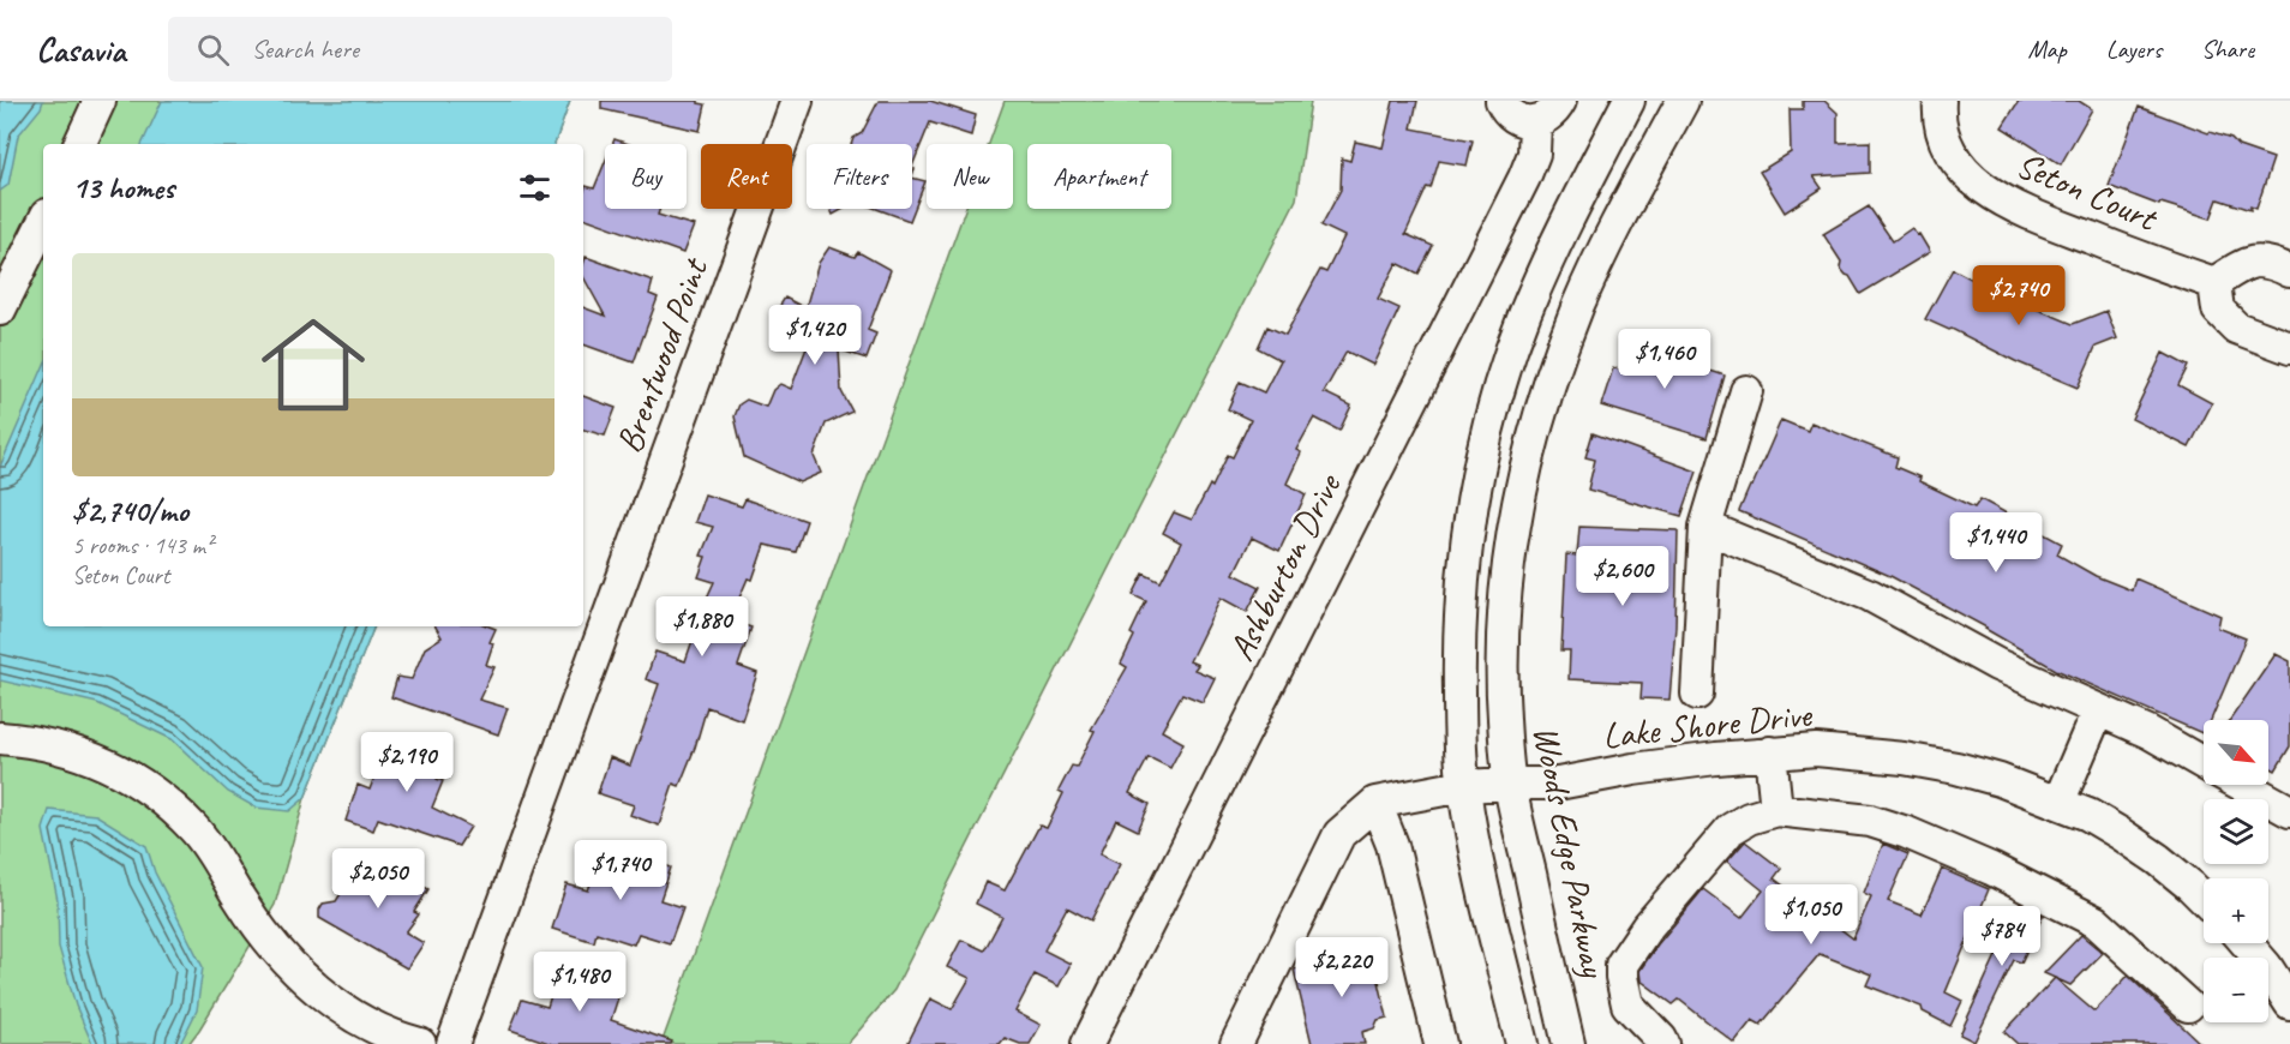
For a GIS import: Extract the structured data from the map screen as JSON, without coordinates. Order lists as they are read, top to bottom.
{
  "streets": {
    "street": [
      "Seton Court",
      "Brentwood Point",
      "Ashburton Drive",
      "Lake Shore Drive",
      "Woods Edge Parkway"
    ]
  },
  "crossings": [
    ["Lake Shore Drive", "Woods Edge Parkway"]
  ],
  "north": "bottom right",
  "page": {
    "header": "Casavia",
    "search": "Search here",
    "nav": ["Map", "Layers", "Share"],
    "chip": [
      "Buy",
      "Rent",
      "Filters",
      "New",
      "Apartment"
    ],
    "heading": "13 homes",
    "list": [
      {
        "name": "$2,740/mo",
        "note": "5 rooms · 143 m² · Seton Court"
      }
    ],
    "price": [
      "$2,740",
      "$1,420",
      "$1,460",
      "$1,440",
      "$2,600",
      "$1,880",
      "$2,190",
      "$1,740",
      "$2,050",
      "$1,050",
      "$784",
      "$2,220",
      "$1,480"
    ],
    "map_buttons": ["+", "−"]
  }
}
